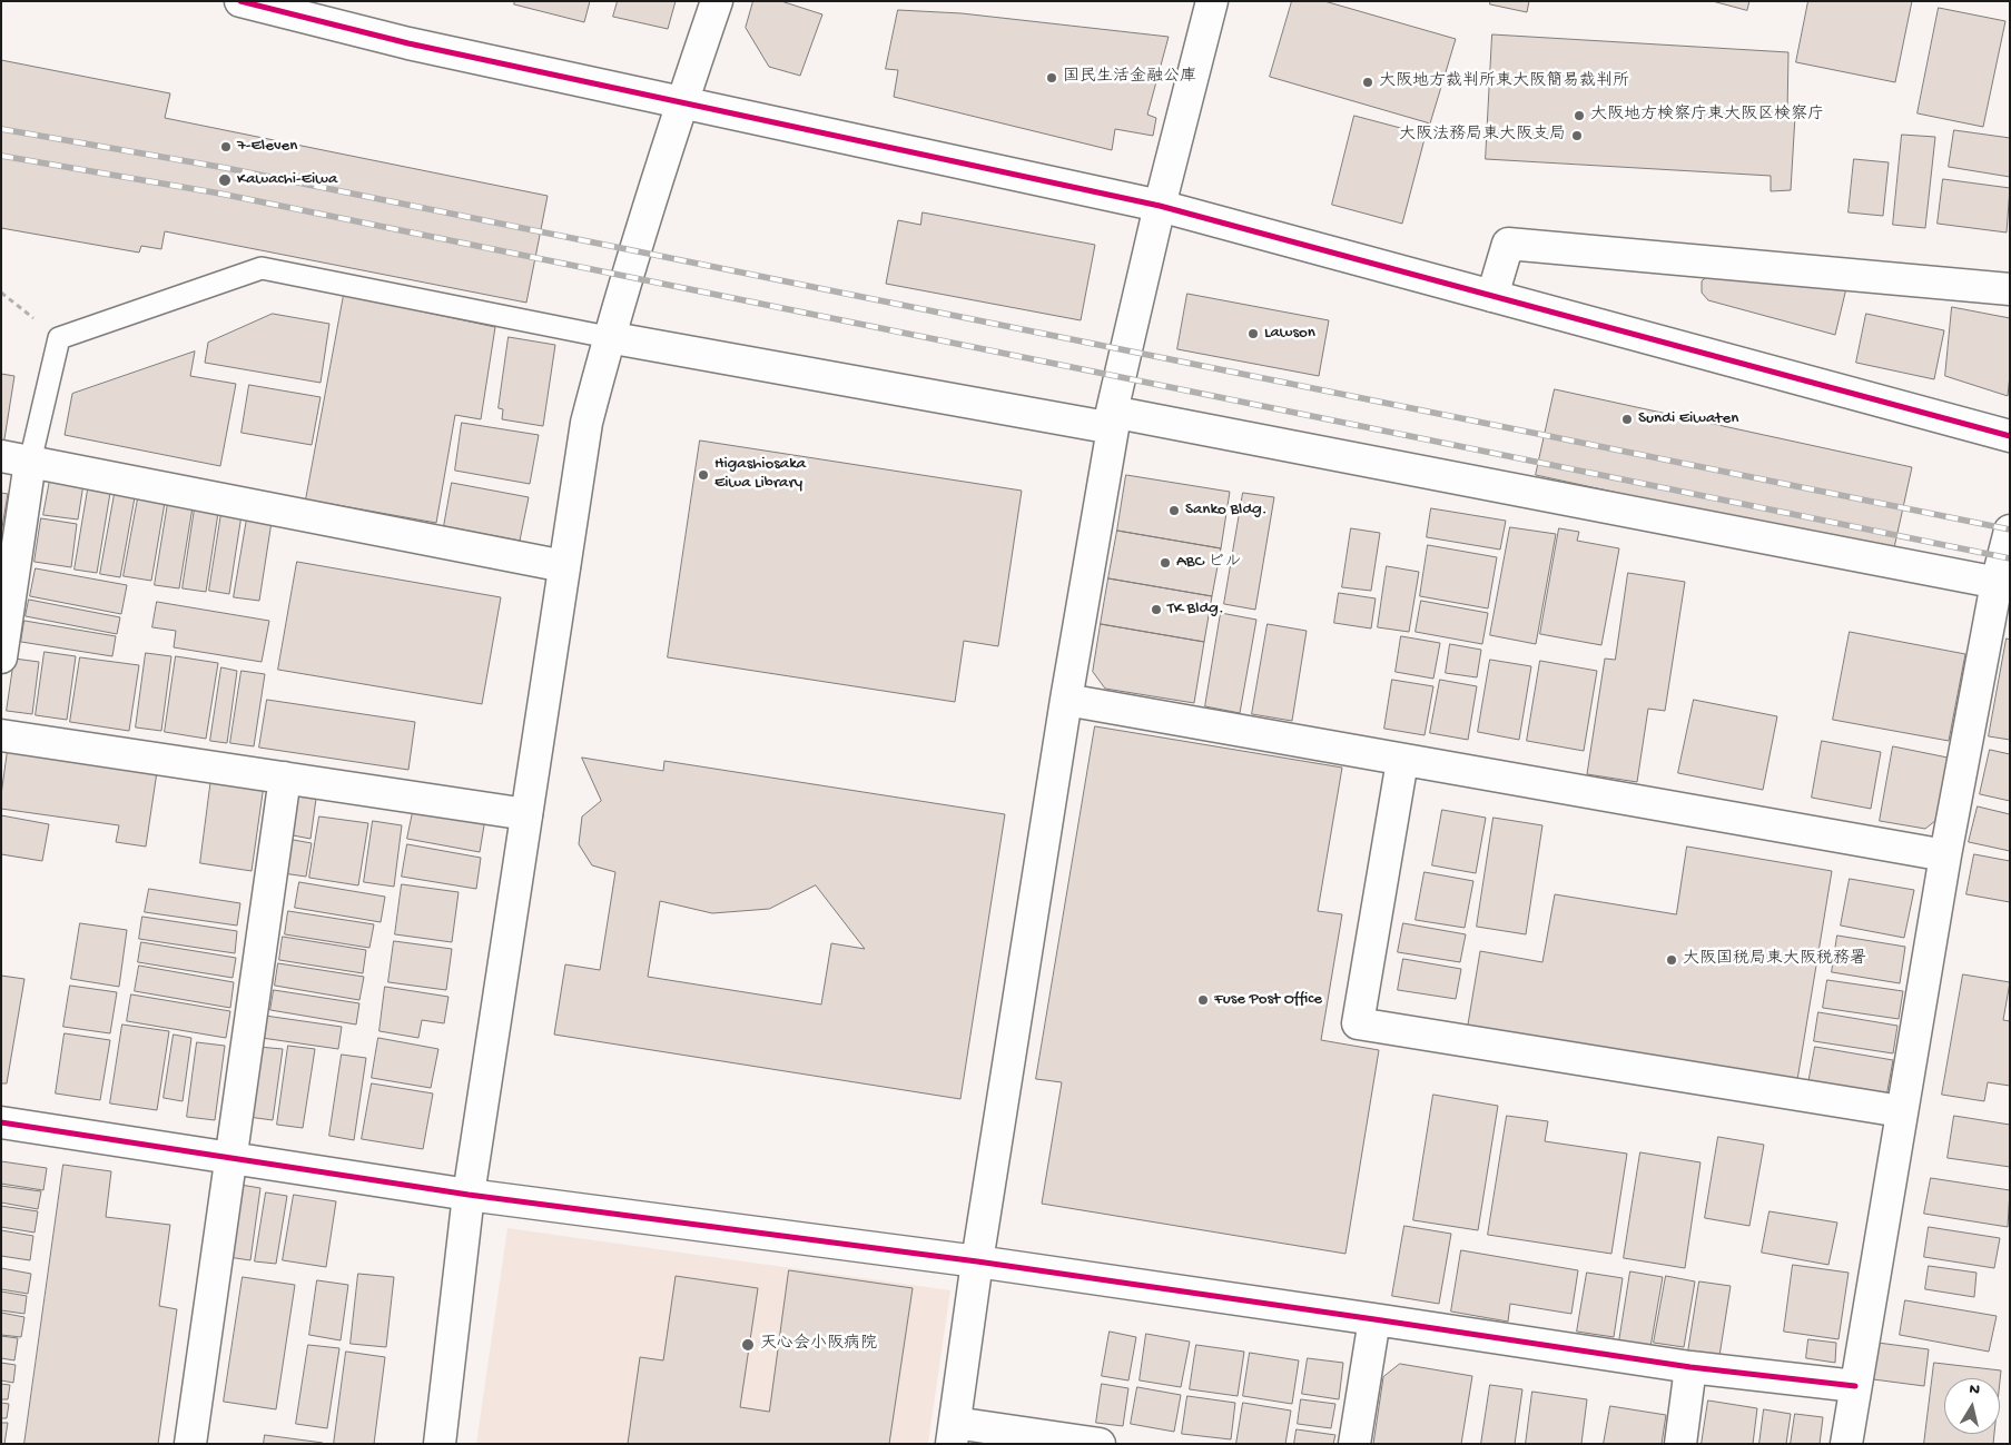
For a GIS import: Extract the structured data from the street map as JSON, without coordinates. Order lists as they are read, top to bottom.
{
  "places": [
    "国民生活金融公庫",
    "大阪地方裁判所東大阪簡易裁判所",
    "大阪地方検察庁東大阪区検察庁",
    "大阪法務局東大阪支局",
    "7-Eleven",
    "Kawachi-Eiwa",
    "Lawson",
    "Sundi Eiwaten",
    "Higashiosaka Eiwa Library",
    "Sanko Bldg.",
    "ABC ビル",
    "TK Bldg.",
    "大阪国税局東大阪税務署",
    "Fuse Post Office",
    "天心会小阪病院"
  ],
  "north": "top"
}
